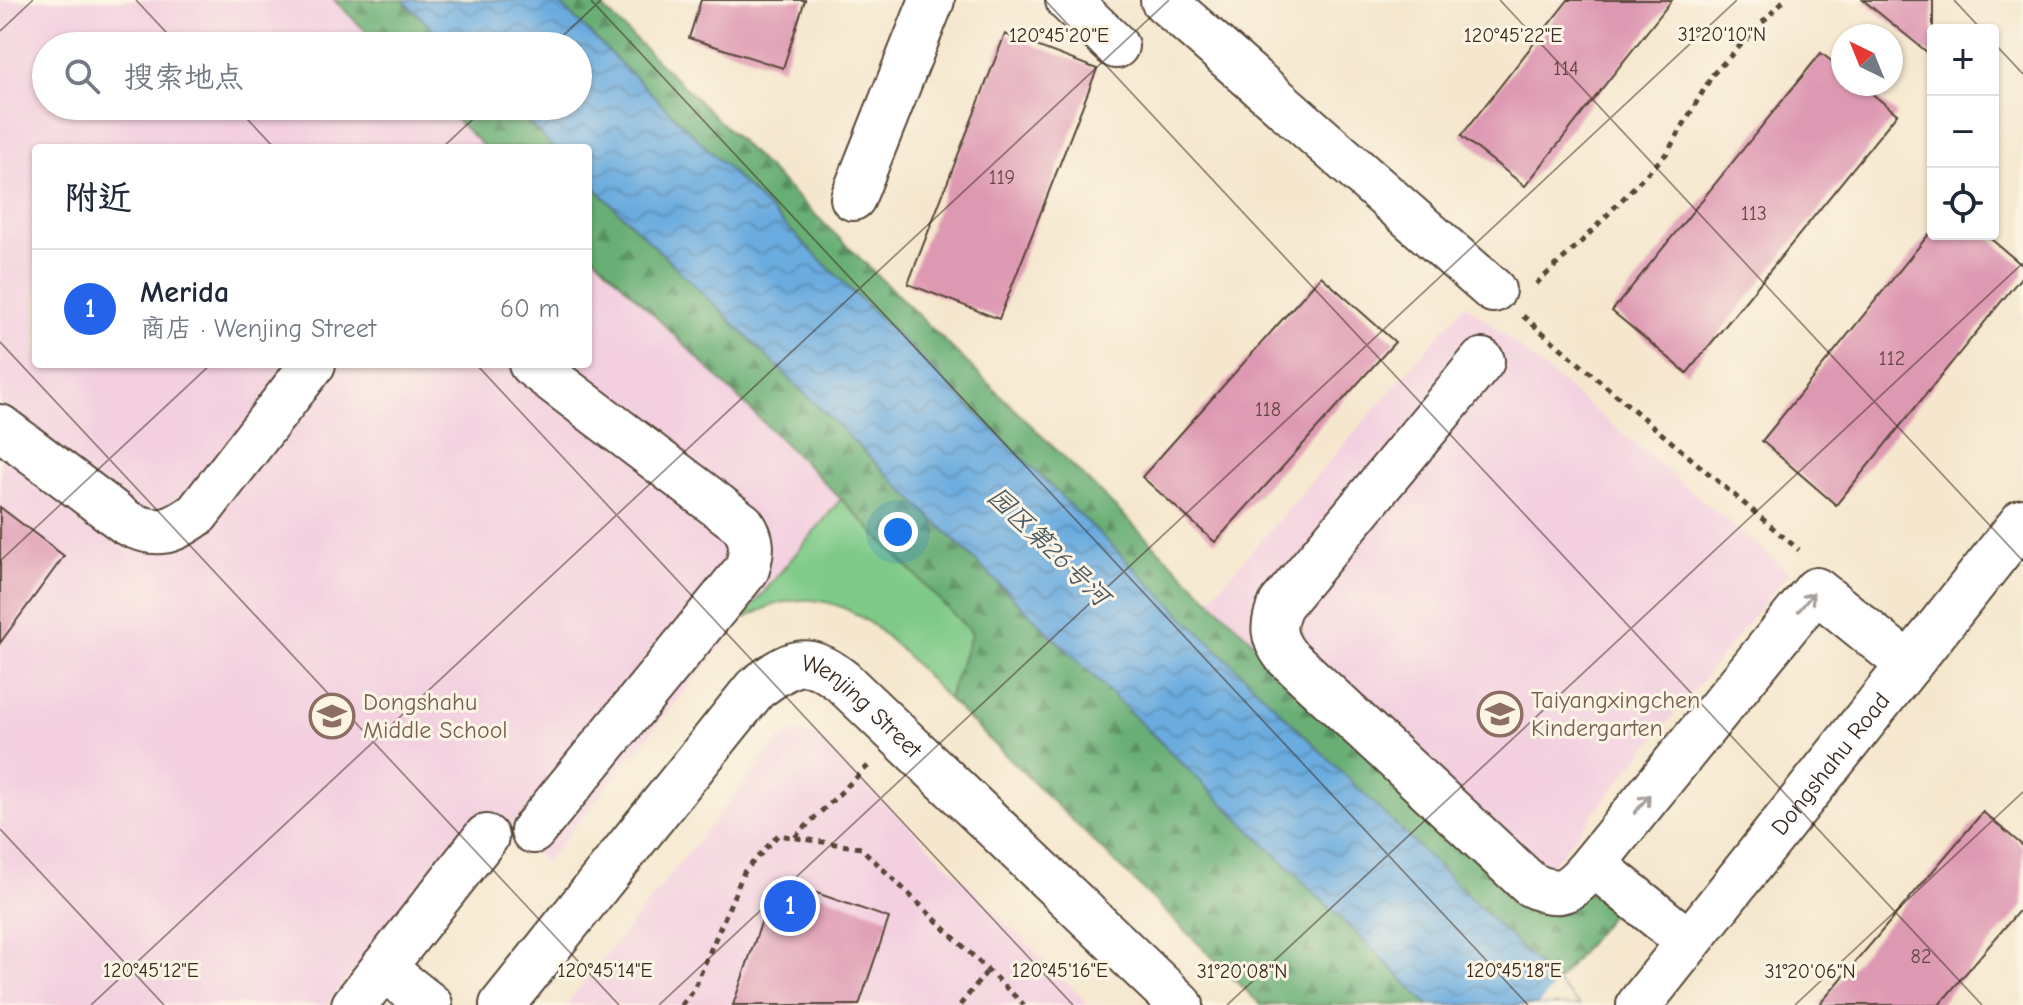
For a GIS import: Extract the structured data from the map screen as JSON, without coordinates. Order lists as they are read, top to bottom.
{
  "streets": {
    "street": ["Wenjing Street", "Dongshahu Road"]
  },
  "water": ["园区第26号河"],
  "places": {
    "school or university": ["Taiyangxingchen Kindergarten", "Dongshahu Middle School"]
  },
  "house_numbers": [
    "114",
    "119",
    "113",
    "112",
    "118",
    "82"
  ],
  "north": "top left",
  "page": {
    "map_buttons": ["+", "−"],
    "search": "搜索地点",
    "heading": "附近",
    "list": [
      {
        "mark": "1",
        "name": "Merida",
        "note": "商店 · Wenjing Street",
        "value": "60 m"
      }
    ],
    "pins": "1"
  },
  "coordinates": [
    "31°20'10\"N",
    "120°45'20\"E",
    "120°45'22\"E",
    "120°45'12\"E",
    "120°45'14\"E",
    "120°45'16\"E",
    "120°45'18\"E",
    "31°20'08\"N",
    "31°20'06\"N"
  ]
}
